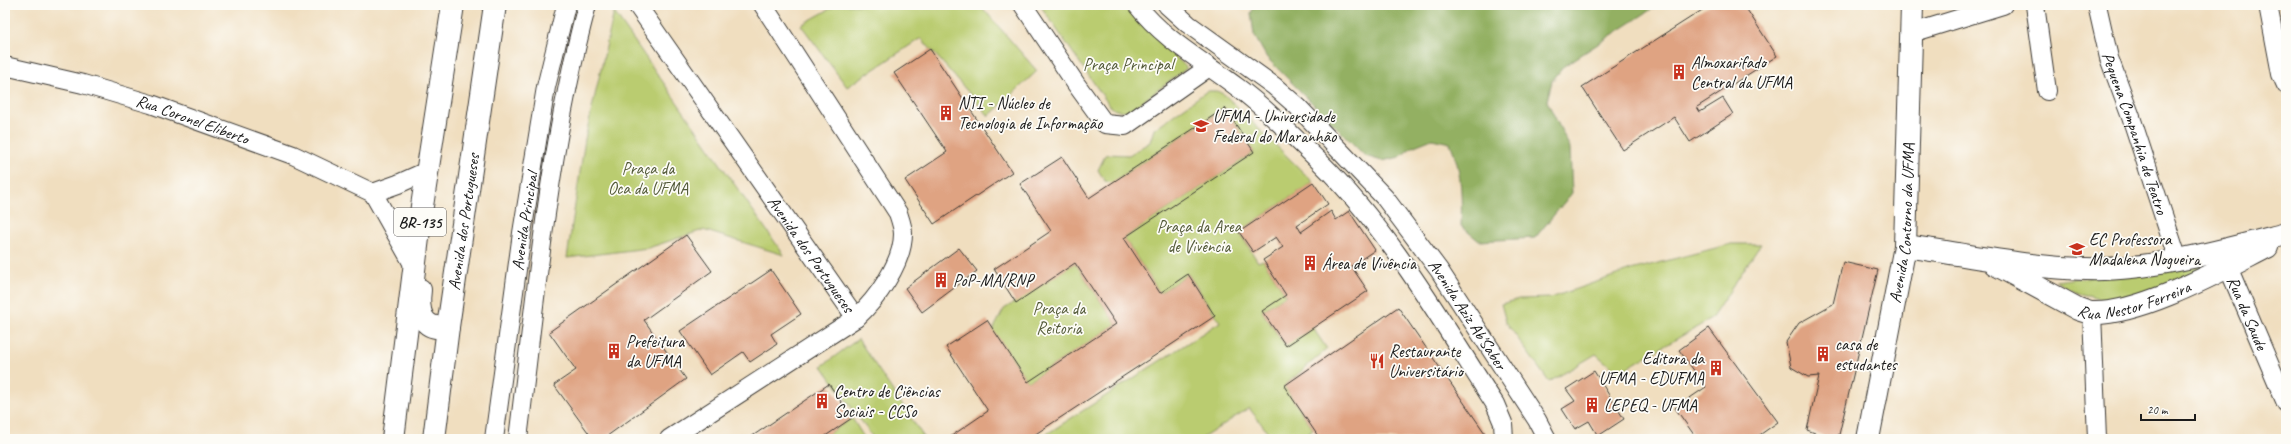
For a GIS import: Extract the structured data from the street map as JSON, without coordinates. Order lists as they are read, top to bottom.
{
  "streets": {
    "main road": [
      "BR-135",
      "Avenida dos Portugueses",
      "Avenida Contorno da UFMA",
      "Rua Nestor Ferreira"
    ],
    "street": [
      "Rua Coronel Eliberto",
      "Pequena Companhia de Teatro",
      "Avenida Principal",
      "Rua da Saude",
      "Avenida Aziz Ab'Saber"
    ]
  },
  "crossings": [
    ["Pequena Companhia de Teatro", "Rua Nestor Ferreira"],
    ["Avenida Contorno da UFMA", "Rua Nestor Ferreira"],
    ["Rua Nestor Ferreira", "Rua da Saude"]
  ],
  "parks": [
    "Praça Principal",
    "Praça da Oca da UFMA",
    "Praça da Area de Vivência",
    "Praça da Reitoria"
  ],
  "places": {
    "building": [
      "Almoxarifado Central da UFMA",
      "NTI - Núcleo de Tecnologia de Informação",
      "Área de Vivência",
      "PoP-MA/RNP",
      "Prefeitura da UFMA",
      "casa de estudantes",
      "Editora da UFMA - EDUFMA",
      "Centro de Ciências Sociais - CCSo",
      "LEPEQ - UFMA"
    ],
    "school or university": ["UFMA - Universidade Federal do Maranhão", "EC Professora Madalena Nogueira"],
    "restaurant": ["Restaurante Universitário"]
  },
  "scale_bar": "20 m"
}
